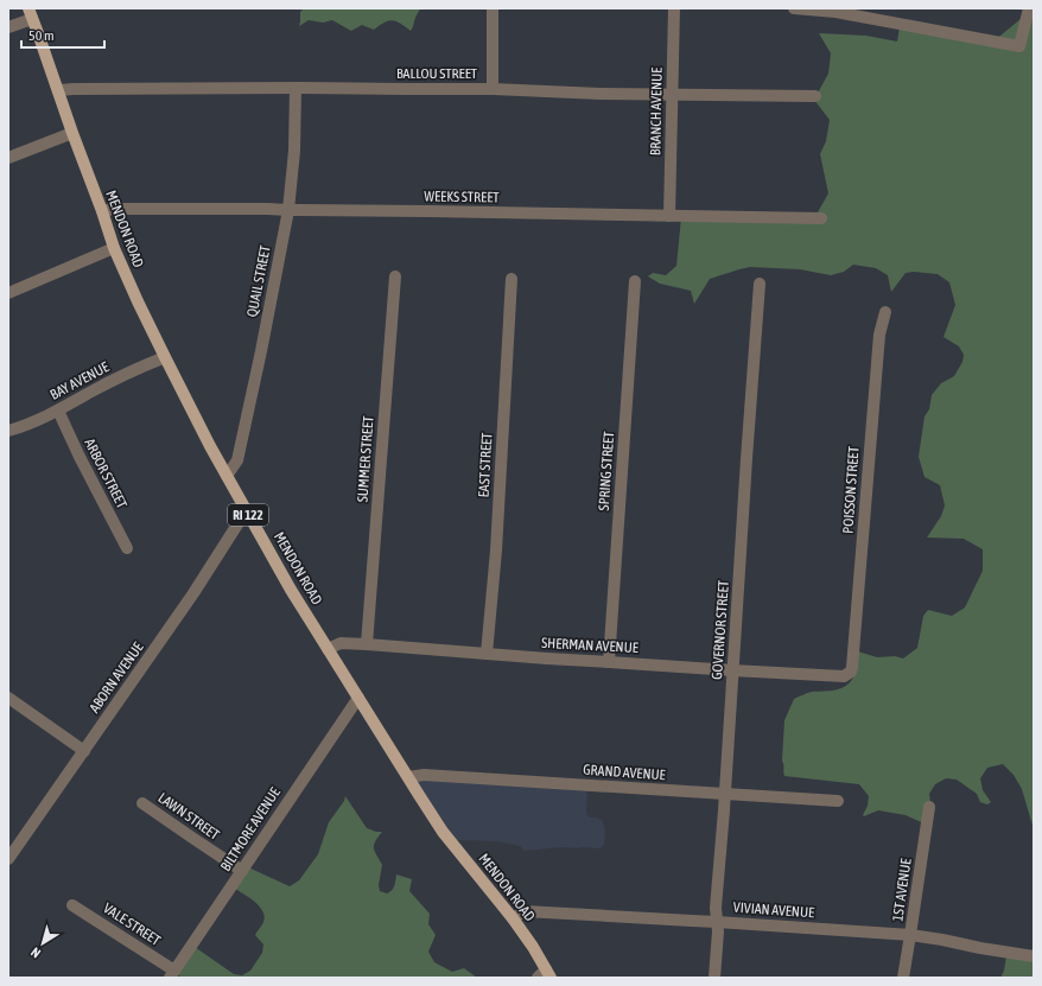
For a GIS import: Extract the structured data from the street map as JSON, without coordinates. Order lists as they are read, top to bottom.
{
  "streets": {
    "main road": ["MENDON ROAD", "RI 122"],
    "street": [
      "BALLOU STREET",
      "BRANCH AVENUE",
      "WEEKS STREET",
      "QUAIL STREET",
      "BAY AVENUE",
      "SUMMER STREET",
      "EAST STREET",
      "SPRING STREET",
      "ARBOR STREET",
      "POISSON STREET",
      "GOVERNOR STREET",
      "SHERMAN AVENUE",
      "ABORN AVENUE",
      "GRAND AVENUE",
      "LAWN STREET",
      "BILTMORE AVENUE",
      "1ST AVENUE",
      "VIVIAN AVENUE",
      "VALE STREET"
    ]
  },
  "crossings": [
    ["BALLOU STREET", "BRANCH AVENUE"],
    ["BALLOU STREET", "MENDON ROAD"],
    ["BALLOU STREET", "QUAIL STREET"],
    ["BRANCH AVENUE", "WEEKS STREET"],
    ["WEEKS STREET", "MENDON ROAD"],
    ["WEEKS STREET", "QUAIL STREET"],
    ["MENDON ROAD", "QUAIL STREET"],
    ["MENDON ROAD", "BAY AVENUE"],
    ["MENDON ROAD", "SHERMAN AVENUE"],
    ["MENDON ROAD", "ABORN AVENUE"],
    ["MENDON ROAD", "GRAND AVENUE"],
    ["MENDON ROAD", "BILTMORE AVENUE"],
    ["MENDON ROAD", "VIVIAN AVENUE"],
    ["BAY AVENUE", "ARBOR STREET"],
    ["SUMMER STREET", "SHERMAN AVENUE"],
    ["EAST STREET", "SHERMAN AVENUE"],
    ["SPRING STREET", "SHERMAN AVENUE"],
    ["POISSON STREET", "SHERMAN AVENUE"],
    ["GOVERNOR STREET", "SHERMAN AVENUE"],
    ["GOVERNOR STREET", "GRAND AVENUE"],
    ["GOVERNOR STREET", "VIVIAN AVENUE"],
    ["LAWN STREET", "BILTMORE AVENUE"],
    ["BILTMORE AVENUE", "VALE STREET"],
    ["1ST AVENUE", "VIVIAN AVENUE"]
  ],
  "scale_bar": "50 m",
  "north": "bottom left"
}
